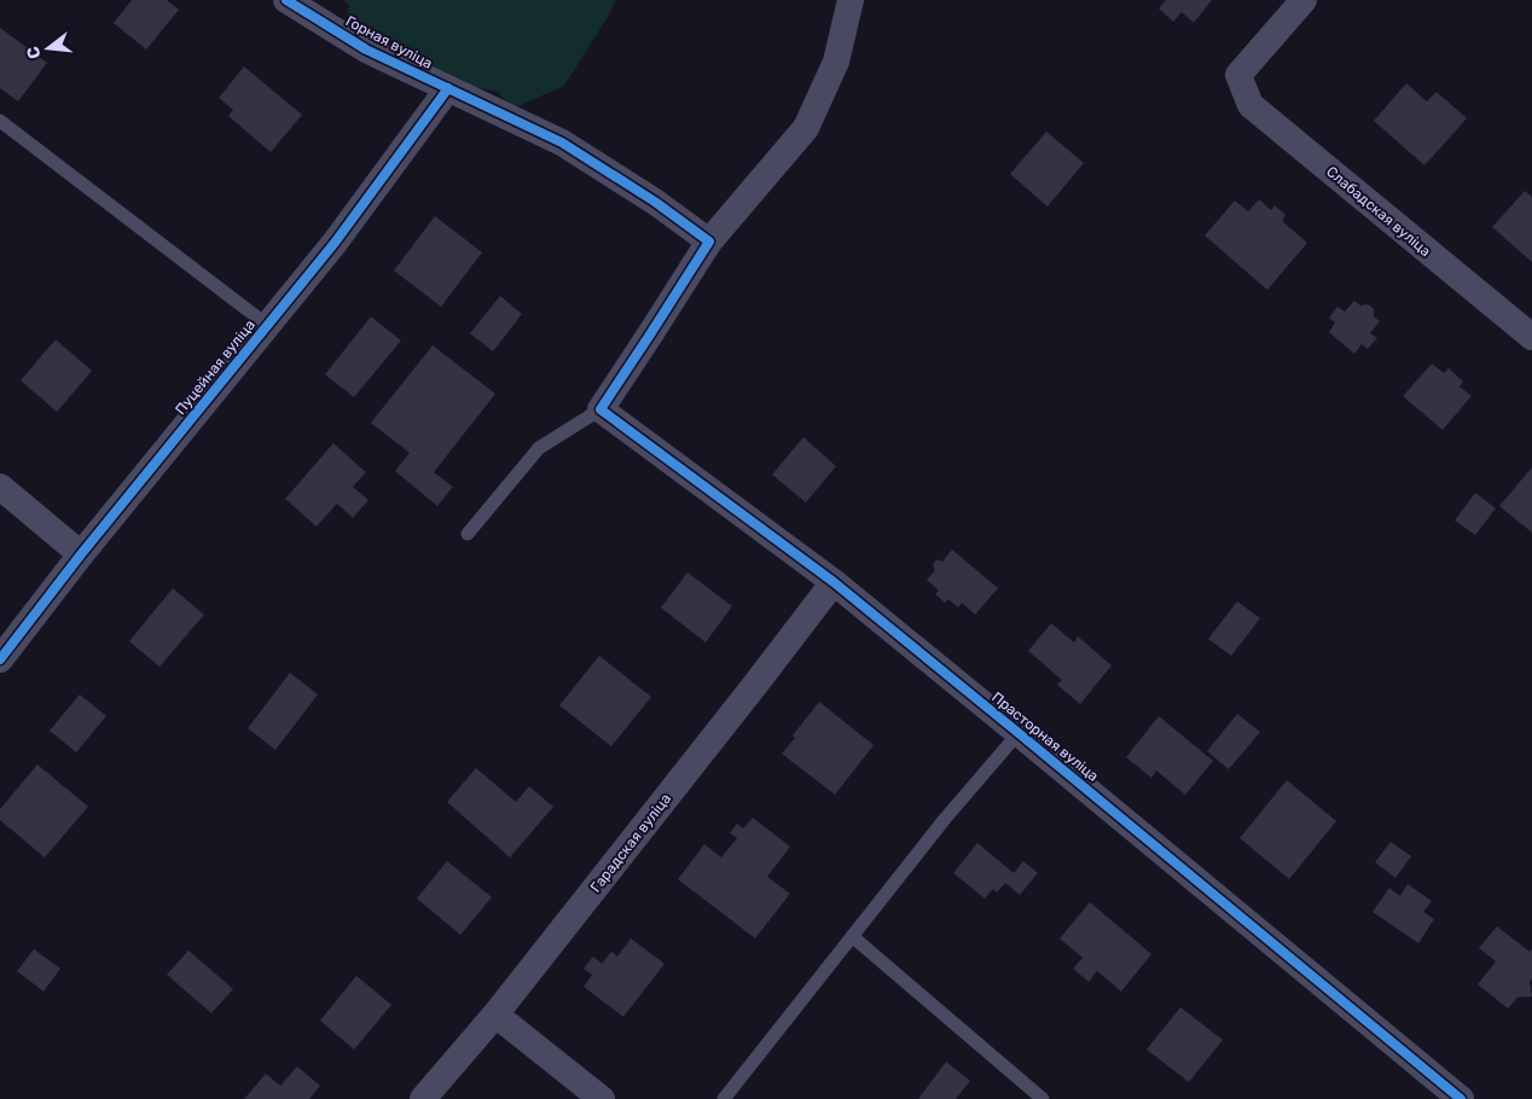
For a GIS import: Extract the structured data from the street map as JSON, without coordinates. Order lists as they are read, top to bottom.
{
  "streets": {
    "street": [
      "Горная вуліца",
      "Слабадская вуліца",
      "Пуцейная вуліца",
      "Прасторная вуліца",
      "Гарадская вуліца"
    ]
  },
  "crossings": [
    ["Горная вуліца", "Пуцейная вуліца"],
    ["Прасторная вуліца", "Гарадская вуліца"]
  ],
  "north": "left"
}
